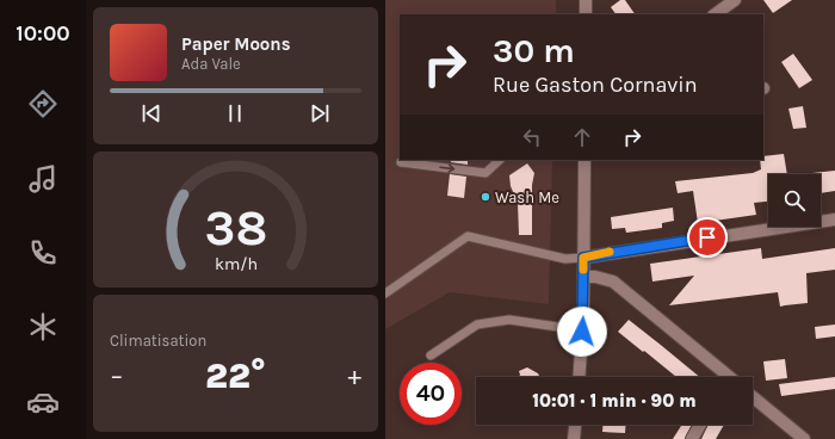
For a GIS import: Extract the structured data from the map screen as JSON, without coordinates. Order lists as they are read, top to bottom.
{
  "places": ["Wash Me"],
  "page": {
    "tabs": "10:00",
    "turn": ["30 m", "Rue Gaston Cornavin"],
    "song": ["Paper Moons", "Ada Vale"],
    "tile": "Climatisation",
    "heat": ["−", "22°", "+"],
    "limit": "40",
    "trip": "10:01 · 1 min · 90 m",
    "gauge": ["38", "km/h"]
  }
}
